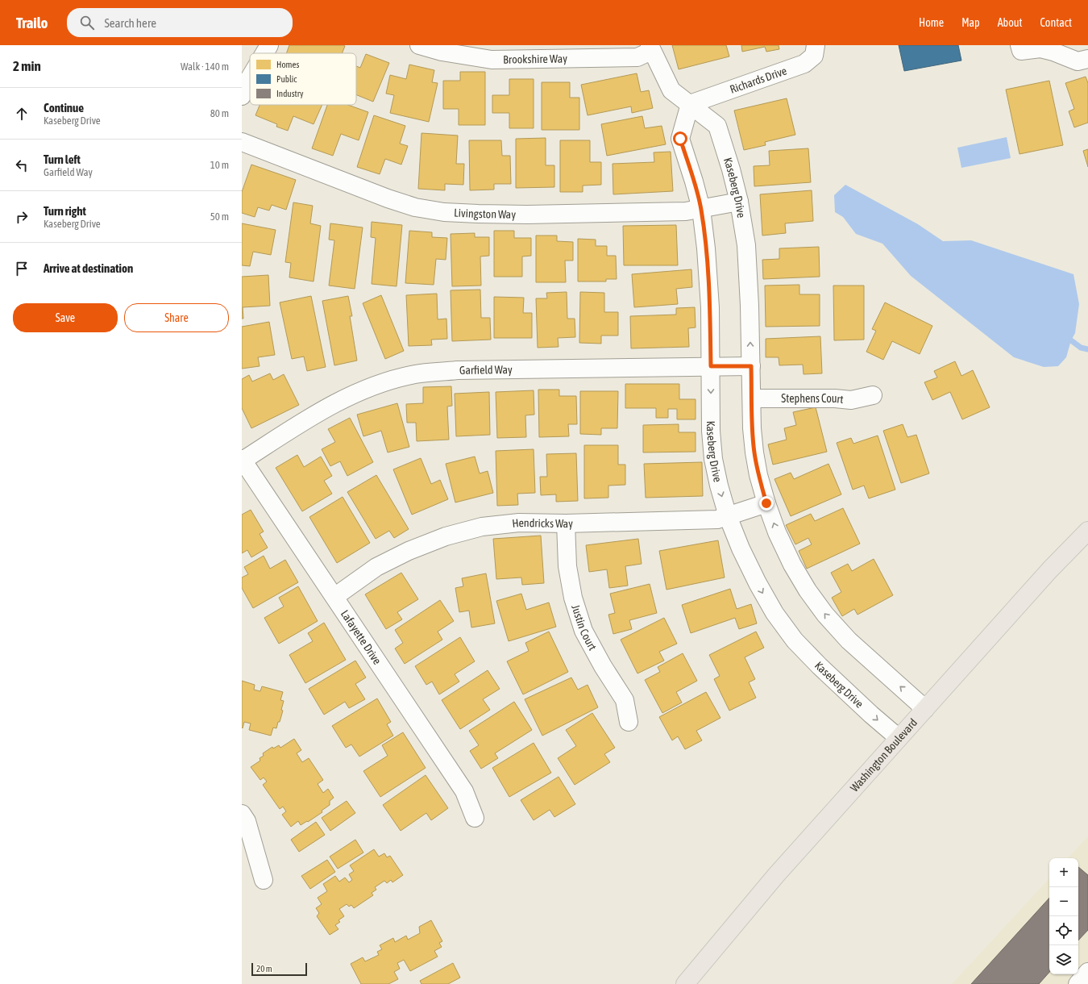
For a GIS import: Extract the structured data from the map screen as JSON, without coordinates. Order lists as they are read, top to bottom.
{
  "streets": {
    "main road": ["Washington Boulevard"],
    "street": [
      "Brookshire Way",
      "Richards Drive",
      "Kaseberg Drive",
      "Livingston Way",
      "Garfield Way",
      "Stephens Court",
      "Hendricks Way",
      "Justin Court",
      "Lafayette Drive"
    ]
  },
  "crossings": [
    ["Brookshire Way", "Kaseberg Drive"],
    ["Richards Drive", "Kaseberg Drive"],
    ["Kaseberg Drive", "Livingston Way"],
    ["Kaseberg Drive", "Garfield Way"],
    ["Kaseberg Drive", "Stephens Court"],
    ["Kaseberg Drive", "Hendricks Way"],
    ["Kaseberg Drive", "Washington Boulevard"],
    ["Garfield Way", "Lafayette Drive"],
    ["Hendricks Way", "Justin Court"],
    ["Hendricks Way", "Lafayette Drive"]
  ],
  "legend": ["Homes", "Public", "Industry"],
  "scale_bar": "20 m",
  "page": {
    "header": "Trailo",
    "search": "Search here",
    "nav": [
      "Home",
      "Map",
      "About",
      "Contact"
    ],
    "heading": ["2 min", "Walk · 140 m"],
    "list": [
      ["Continue", "Kaseberg Drive", "80 m"],
      ["Turn left", "Garfield Way", "10 m"],
      ["Turn right", "Kaseberg Drive", "50 m"],
      "Arrive at destination"
    ],
    "buttons": ["Save", "Share"],
    "map_buttons": ["+", "−"],
    "scale": "20 m"
  }
}
